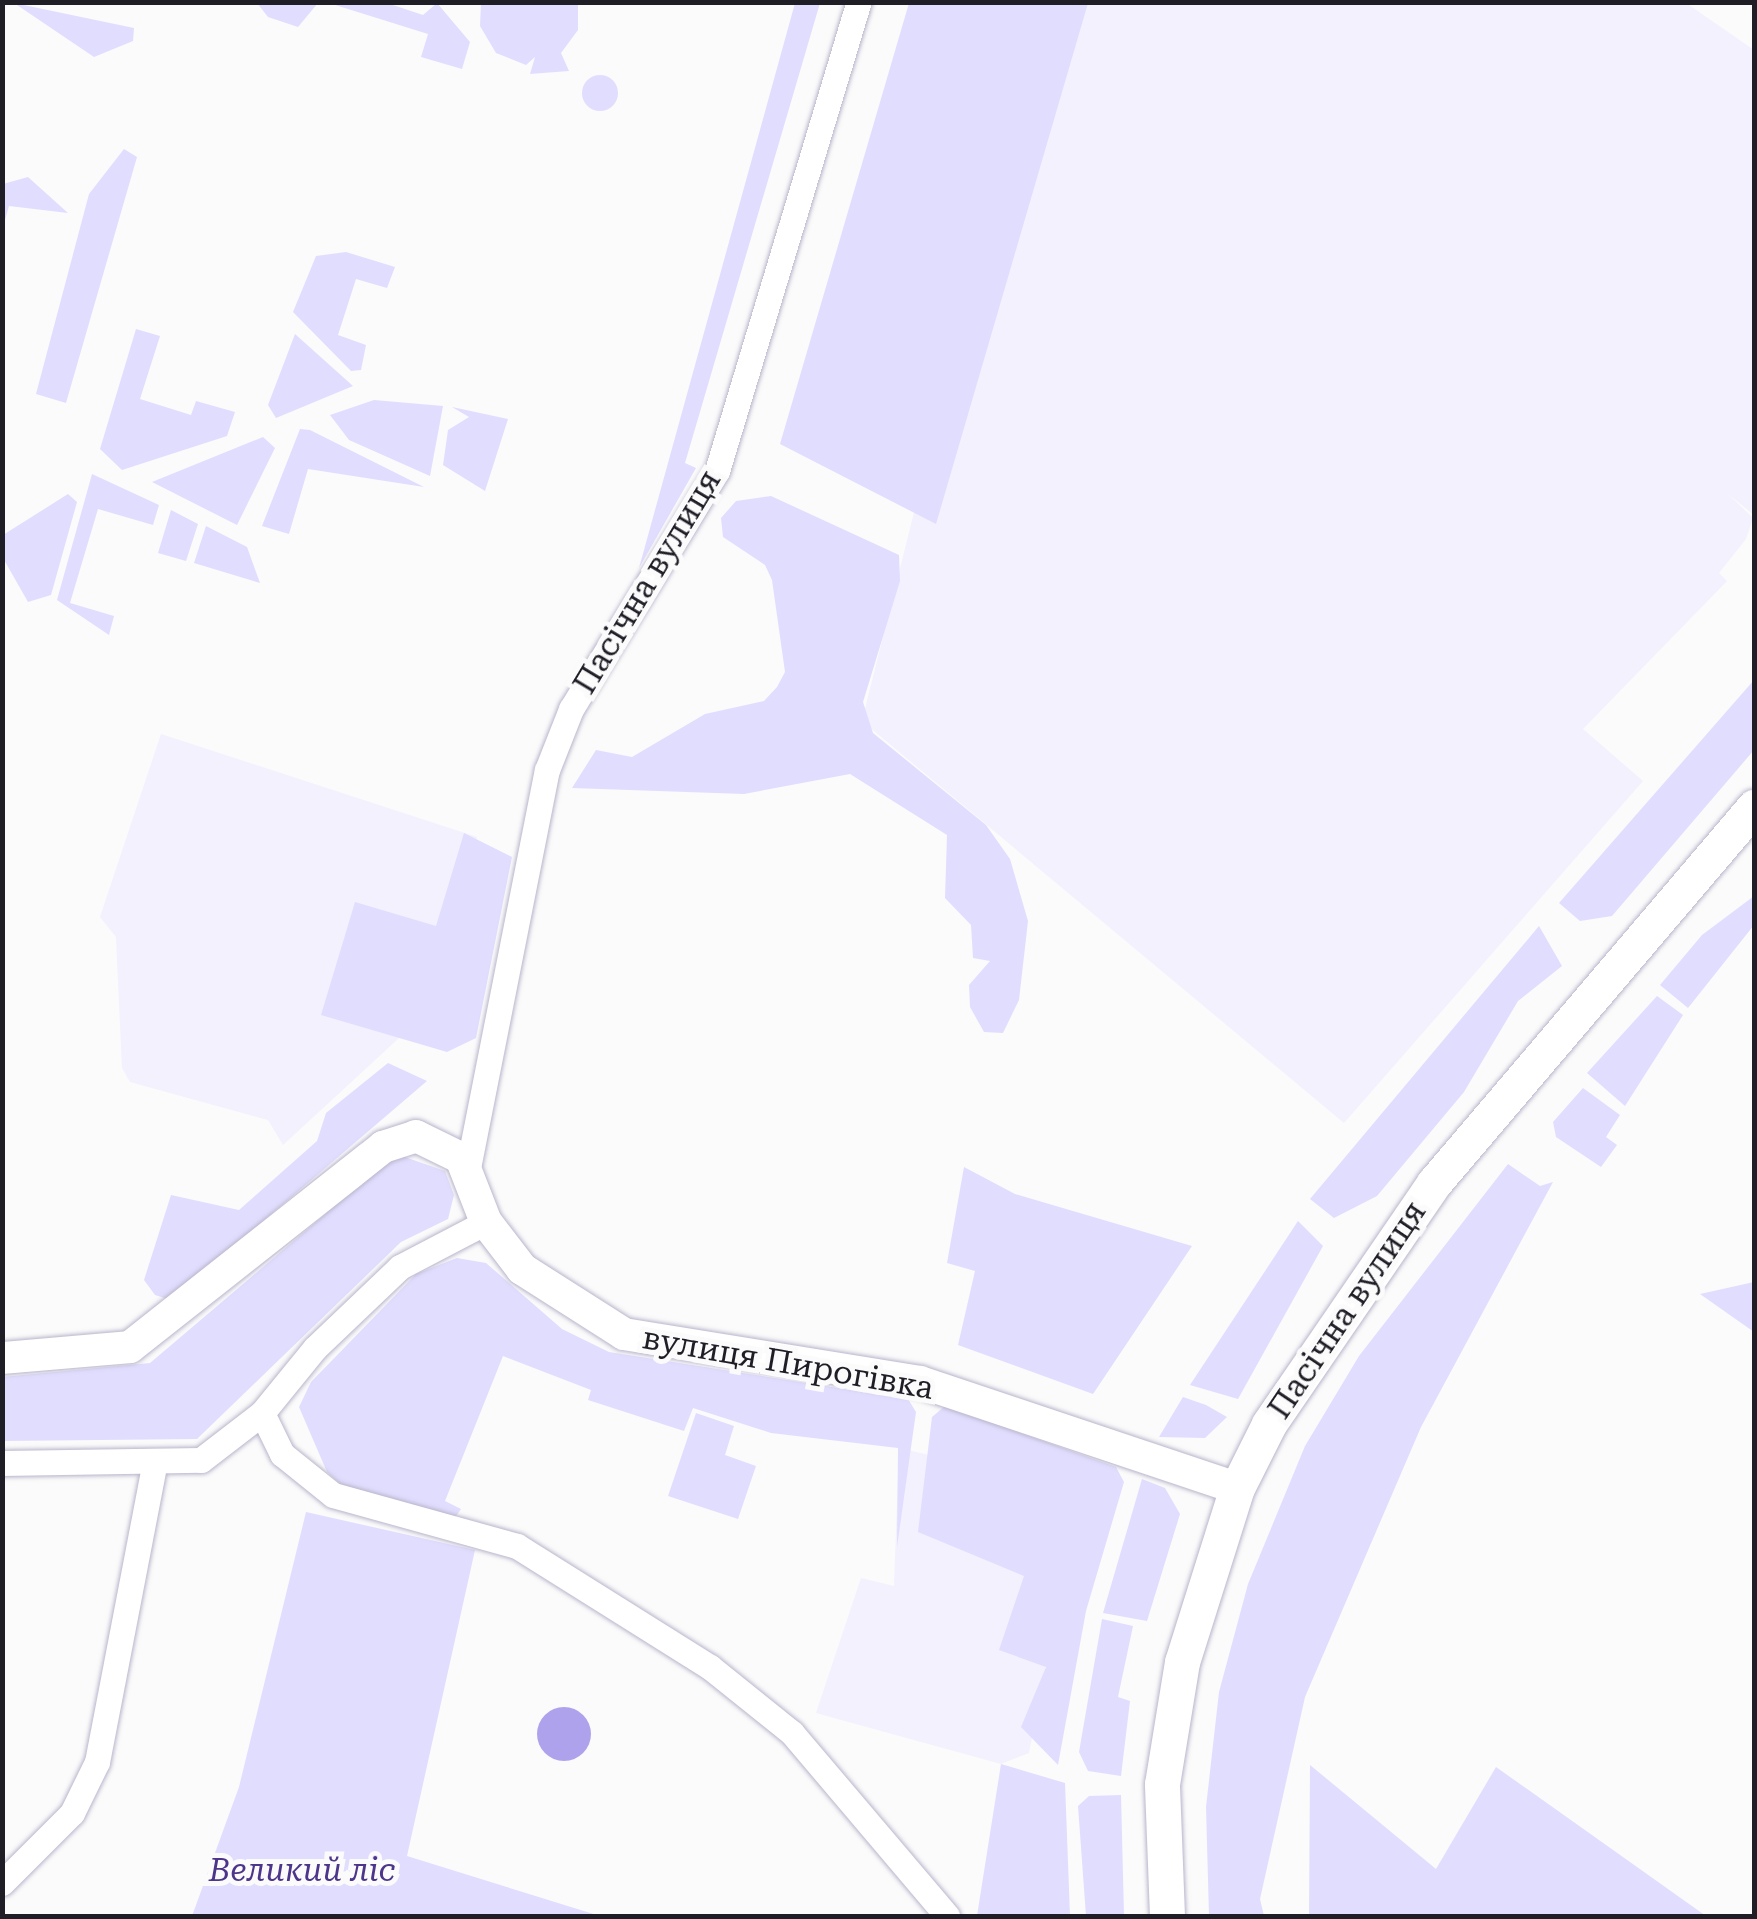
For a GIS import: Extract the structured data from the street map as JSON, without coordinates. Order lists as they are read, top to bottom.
{
  "streets": {
    "main road": ["Пасічна вулиця"],
    "street": ["вулиця Пирогівка"]
  },
  "crossings": [
    ["Пасічна вулиця", "вулиця Пирогівка"]
  ],
  "parks": ["Великий ліс"]
}
